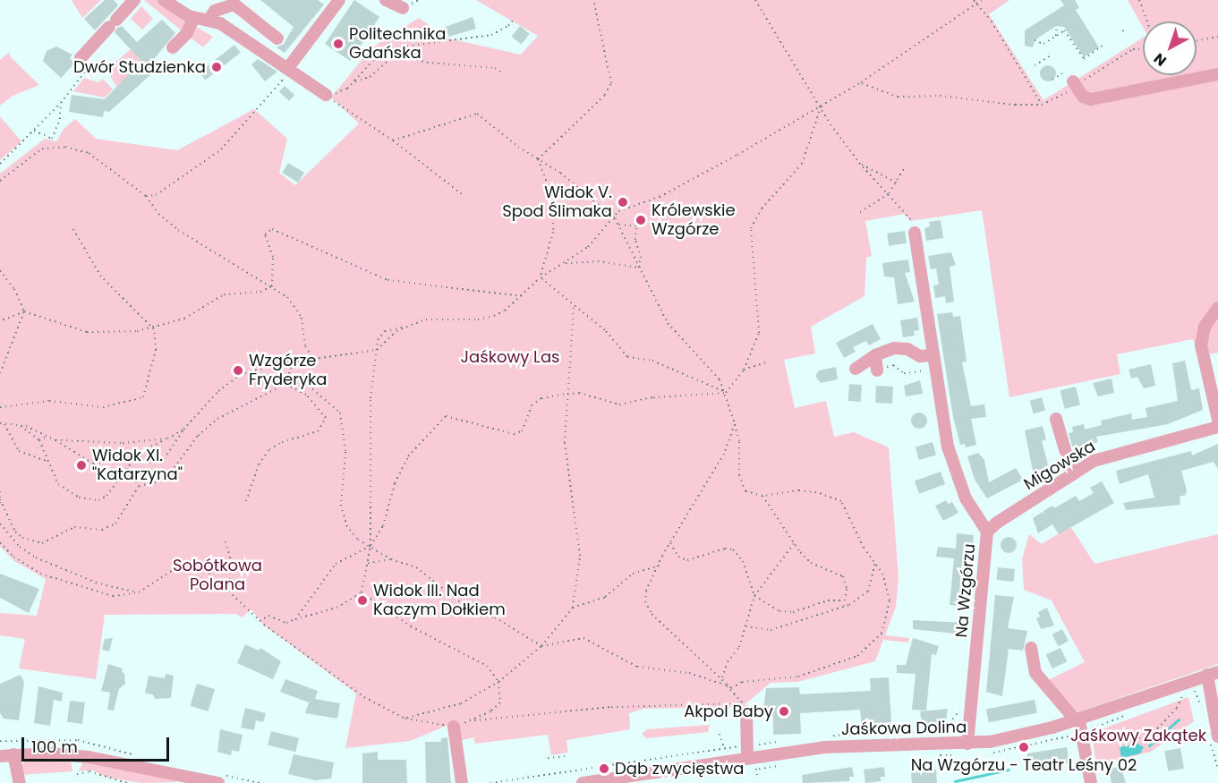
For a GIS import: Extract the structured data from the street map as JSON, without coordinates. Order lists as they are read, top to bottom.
{
  "streets": {
    "street": ["Migowska", "Na Wzgórzu", "Jaśkowa Dolina"]
  },
  "crossings": [
    ["Migowska", "Na Wzgórzu"],
    ["Na Wzgórzu", "Jaśkowa Dolina"]
  ],
  "parks": ["Jaśkowy Las", "Sobótkowa Polana", "Jaśkowy Zakątek"],
  "places": [
    "Politechnika Gdańska",
    "Dwór Studzienka",
    "Widok V. Spod Ślimaka",
    "Królewskie Wzgórze",
    "Wzgórze Fryderyka",
    "Widok XI. \"Katarzyna\"",
    "Widok III. Nad Kaczym Dołkiem",
    "Akpol Baby",
    "Na Wzgórzu - Teatr Leśny 02",
    "Dąb zwycięstwa"
  ],
  "scale_bar": "100 m",
  "north": "bottom left"
}
